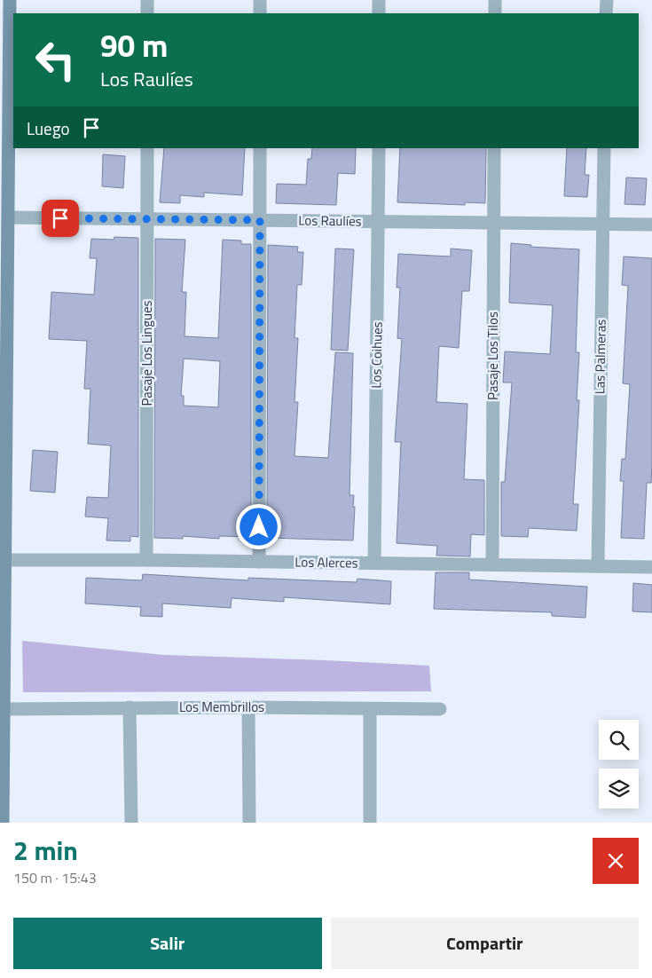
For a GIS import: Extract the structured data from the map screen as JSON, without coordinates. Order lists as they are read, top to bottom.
{
  "streets": {
    "street": [
      "Los Raulíes",
      "Pasaje Los Lingues",
      "Los Coihues",
      "Pasaje Los Tilos",
      "Las Palmeras",
      "Los Alerces",
      "Los Membrillos"
    ]
  },
  "crossings": [
    ["Los Raulíes", "Pasaje Los Lingues"],
    ["Los Raulíes", "Los Coihues"],
    ["Los Raulíes", "Pasaje Los Tilos"],
    ["Los Raulíes", "Las Palmeras"],
    ["Pasaje Los Lingues", "Los Alerces"],
    ["Los Coihues", "Los Alerces"],
    ["Pasaje Los Tilos", "Los Alerces"],
    ["Las Palmeras", "Los Alerces"]
  ],
  "page": {
    "turn": ["90 m", "Los Raulíes"],
    "then": "Luego",
    "heading": ["2 min", "150 m · 15:43"],
    "buttons": ["Salir", "Compartir"]
  }
}
